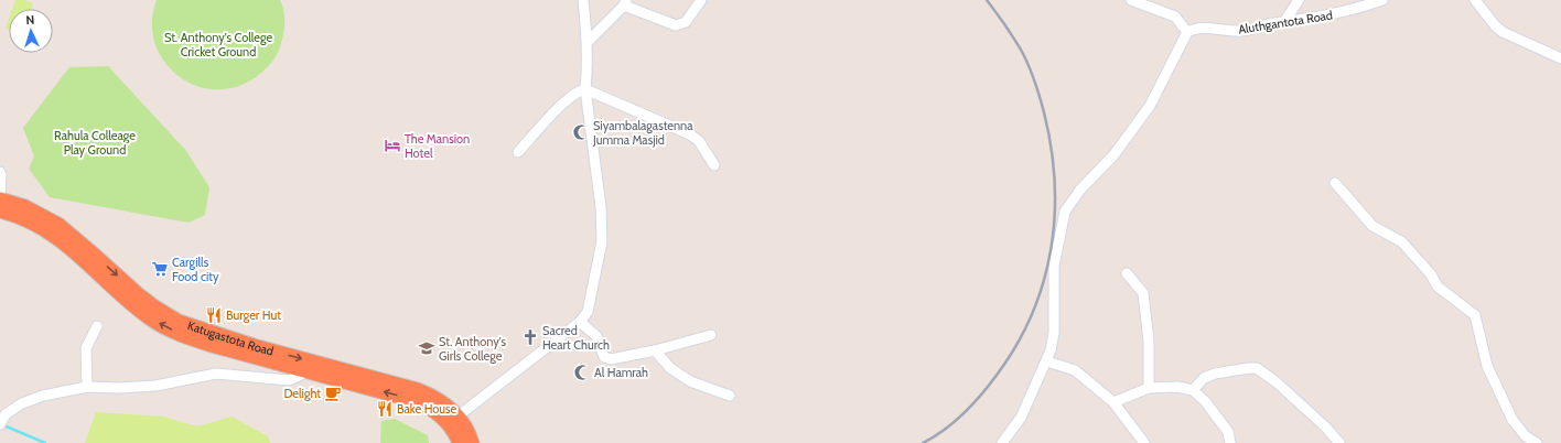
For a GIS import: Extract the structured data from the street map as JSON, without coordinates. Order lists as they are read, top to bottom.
{
  "streets": {
    "highway": ["Katugastota Road"],
    "street": ["Aluthgantota Road"]
  },
  "parks": ["St. Anthony's College Cricket Ground", "Rahula Colleage Play Ground"],
  "places": {
    "mosque": ["Siyambalagastenna Jumma Masjid", "Al Hamrah"],
    "hotel": ["The Mansion Hotel"],
    "supermarket": ["Cargills Food city"],
    "restaurant": ["Burger Hut", "Bake House"],
    "church": ["Sacred Heart Church"],
    "school or university": ["St. Anthony's Girls College"],
    "cafe": ["Delight"]
  },
  "north": "top"
}
